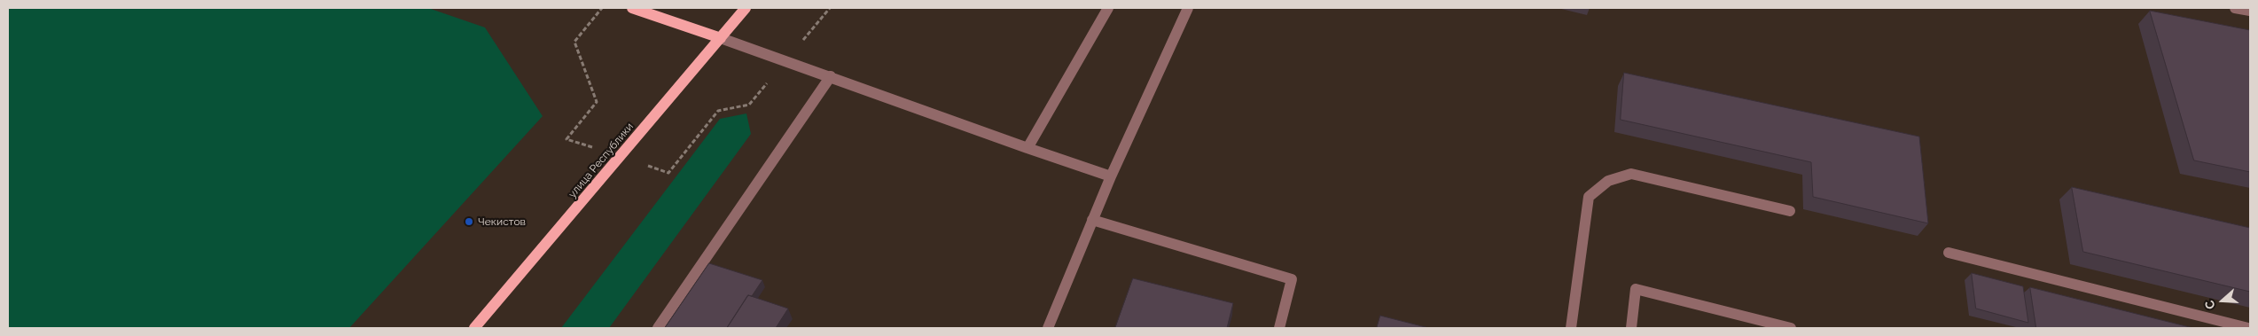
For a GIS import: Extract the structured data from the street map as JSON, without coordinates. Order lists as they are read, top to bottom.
{
  "streets": {
    "main road": ["улица Республики"]
  },
  "places": ["Чекистов"],
  "north": "left"
}
